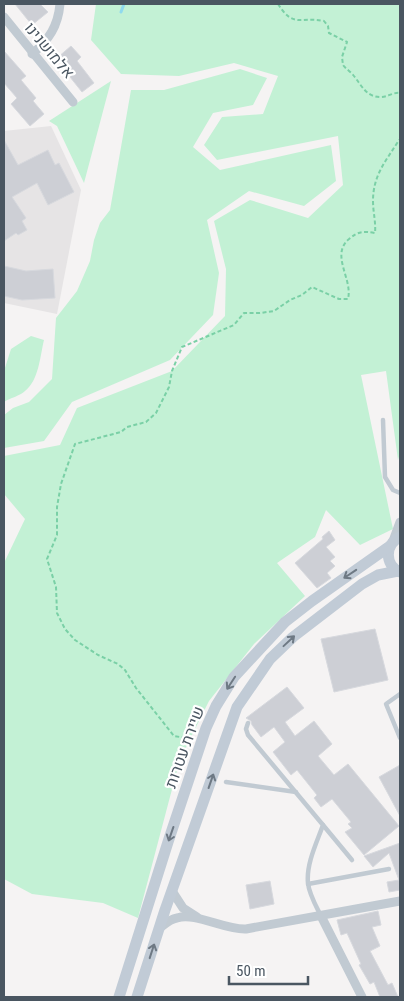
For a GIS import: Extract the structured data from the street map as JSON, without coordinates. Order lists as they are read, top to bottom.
{
  "streets": {
    "main road": ["שיירת עטרות"],
    "street": ["אלמושנינו"]
  },
  "scale_bar": "50 m"
}
